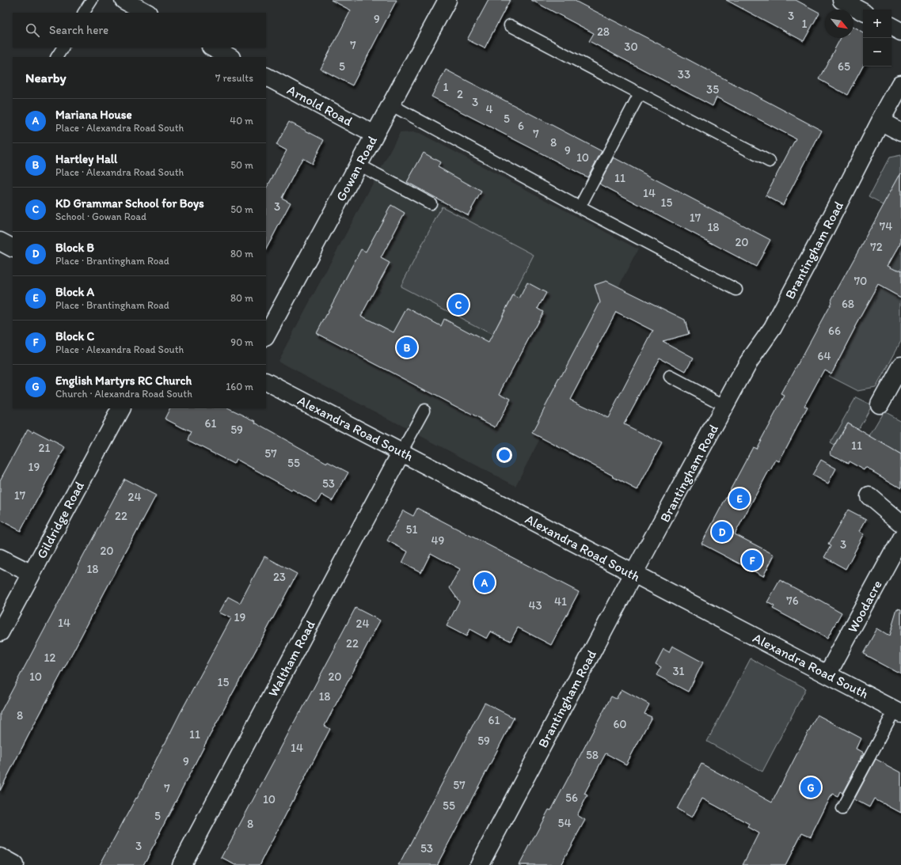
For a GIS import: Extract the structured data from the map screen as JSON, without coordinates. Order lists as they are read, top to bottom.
{
  "streets": {
    "street": [
      "Arnold Road",
      "Gowan Road",
      "Brantingham Road",
      "Alexandra Road South",
      "Gildridge Road",
      "Woodacre",
      "Waltham Road"
    ]
  },
  "crossings": [
    ["Arnold Road", "Gowan Road"],
    ["Brantingham Road", "Alexandra Road South"],
    ["Alexandra Road South", "Woodacre"],
    ["Alexandra Road South", "Waltham Road"]
  ],
  "house_numbers": [
    "3",
    "9",
    "1",
    "28",
    "7",
    "30",
    "5",
    "65",
    "33",
    "1",
    "35",
    "2",
    "3",
    "4",
    "5",
    "6",
    "7",
    "8",
    "9",
    "10",
    "11",
    "14",
    "15",
    "3",
    "17",
    "74",
    "18",
    "20",
    "72",
    "70",
    "68",
    "66",
    "64",
    "61",
    "59",
    "11",
    "21",
    "57",
    "55",
    "19",
    "53",
    "17",
    "24",
    "22",
    "51",
    "49",
    "3",
    "20",
    "18",
    "23",
    "76",
    "41",
    "43",
    "19",
    "14",
    "24",
    "22",
    "12",
    "31",
    "10",
    "20",
    "15",
    "18",
    "8",
    "61",
    "60",
    "11",
    "59",
    "14",
    "58",
    "9",
    "57",
    "7",
    "56",
    "10",
    "55",
    "5",
    "54",
    "8",
    "3",
    "53"
  ],
  "north": "bottom right",
  "page": {
    "map_buttons": ["+", "−"],
    "search": "Search here",
    "heading": ["Nearby", "7 results"],
    "list": [
      {
        "mark": "A",
        "name": "Mariana House",
        "note": "Place · Alexandra Road South",
        "value": "40 m"
      },
      {
        "mark": "B",
        "name": "Hartley Hall",
        "note": "Place · Alexandra Road South",
        "value": "50 m"
      },
      {
        "mark": "C",
        "name": "KD Grammar School for Boys",
        "note": "School · Gowan Road",
        "value": "50 m"
      },
      {
        "mark": "D",
        "name": "Block B",
        "note": "Place · Brantingham Road",
        "value": "80 m"
      },
      {
        "mark": "E",
        "name": "Block A",
        "note": "Place · Brantingham Road",
        "value": "80 m"
      },
      {
        "mark": "F",
        "name": "Block C",
        "note": "Place · Alexandra Road South",
        "value": "90 m"
      },
      {
        "mark": "G",
        "name": "English Martyrs RC Church",
        "note": "Church · Alexandra Road South",
        "value": "160 m"
      }
    ],
    "pins": [
      "C",
      "B",
      "E",
      "D",
      "F",
      "A",
      "G"
    ]
  }
}
